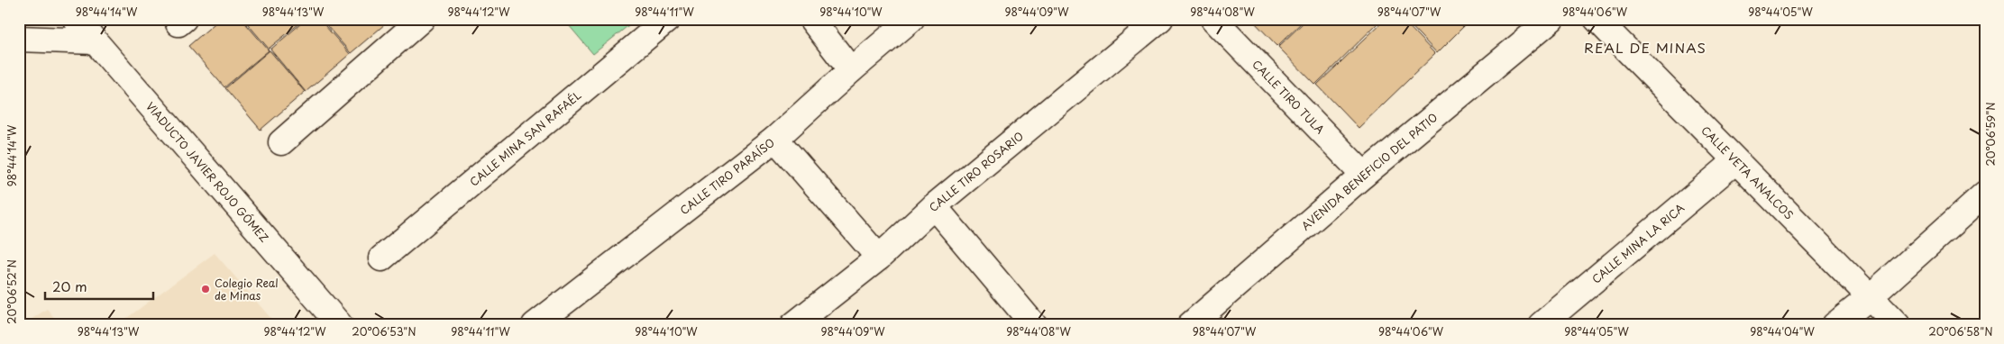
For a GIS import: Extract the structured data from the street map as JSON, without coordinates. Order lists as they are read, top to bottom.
{
  "streets": {
    "street": [
      "CALLE TIRO TULA",
      "CALLE MINA SAN RAFAÉL",
      "AVENIDA BENEFICIO DEL PATIO",
      "VIADUCTO JAVIER ROJO GÓMEZ",
      "CALLE TIRO ROSARIO",
      "CALLE VETA ANALCOS",
      "CALLE TIRO PARAÍSO",
      "CALLE MINA LA RICA"
    ]
  },
  "crossings": [
    ["CALLE TIRO TULA", "AVENIDA BENEFICIO DEL PATIO"],
    ["CALLE VETA ANALCOS", "CALLE MINA LA RICA"]
  ],
  "districts": ["REAL DE MINAS"],
  "places": ["Colegio Real de Minas"],
  "scale_bar": "20 m",
  "coordinates": [
    "98°44'14\"W",
    "98°44'13\"W",
    "98°44'12\"W",
    "98°44'11\"W",
    "98°44'10\"W",
    "98°44'09\"W",
    "98°44'08\"W",
    "98°44'07\"W",
    "98°44'06\"W",
    "98°44'05\"W",
    "20°06'59\"N",
    "20°06'52\"N",
    "20°06'53\"N",
    "98°44'04\"W",
    "20°06'58\"N"
  ]
}
